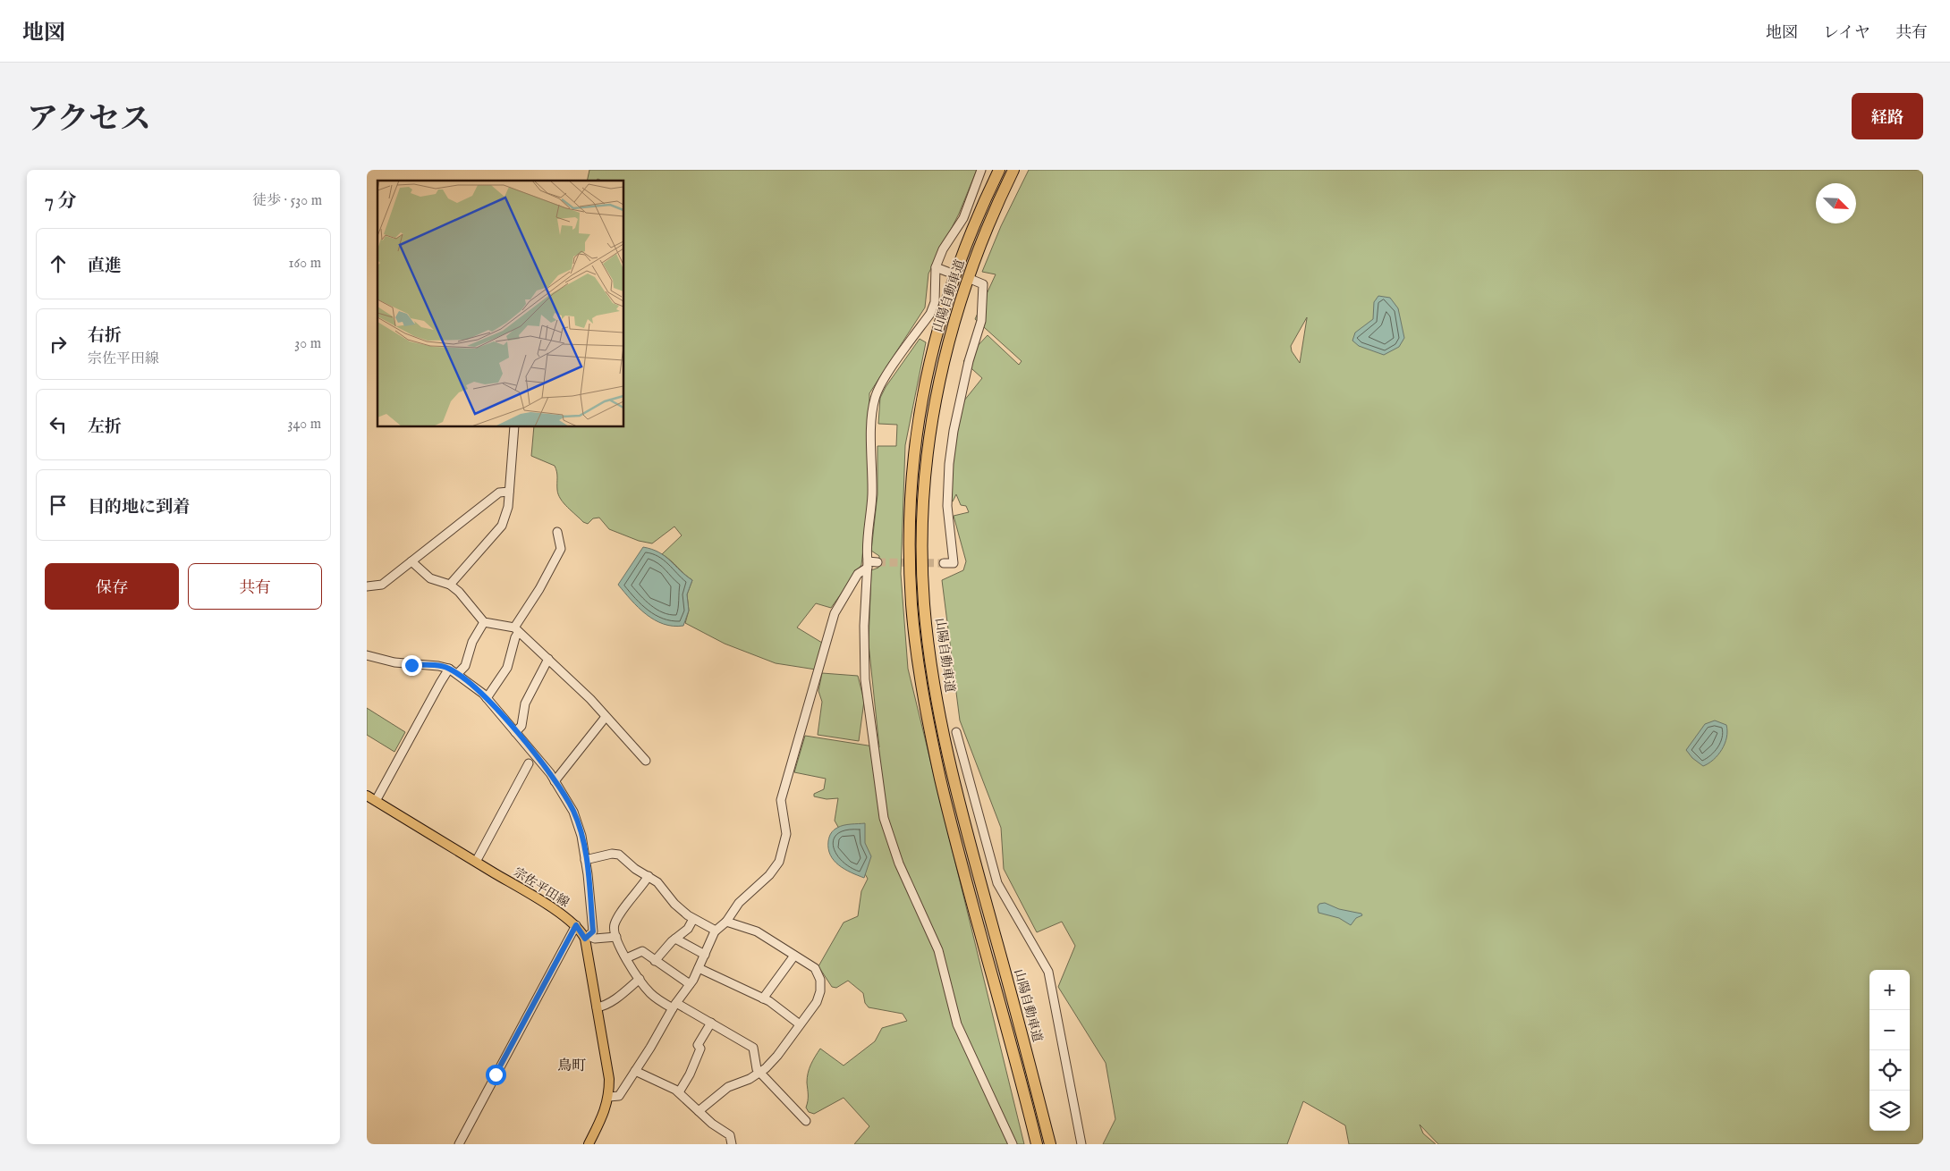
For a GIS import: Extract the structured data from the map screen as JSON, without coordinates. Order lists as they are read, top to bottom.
{
  "streets": {
    "highway": ["山陽自動車道"],
    "main road": ["宗佐平田線"]
  },
  "districts": ["鳥町"],
  "north": "bottom right",
  "page": {
    "header": "地図",
    "nav": ["地図", "レイヤ", "共有"],
    "title": "アクセス",
    "buttons": [
      "経路",
      ["保存", "共有"]
    ],
    "heading": ["7 分", "徒歩 · 530 m"],
    "list": [
      ["直進", "160 m"],
      ["右折", "宗佐平田線", "30 m"],
      ["左折", "340 m"],
      "目的地に到着"
    ],
    "map_buttons": ["+", "−"]
  }
}
